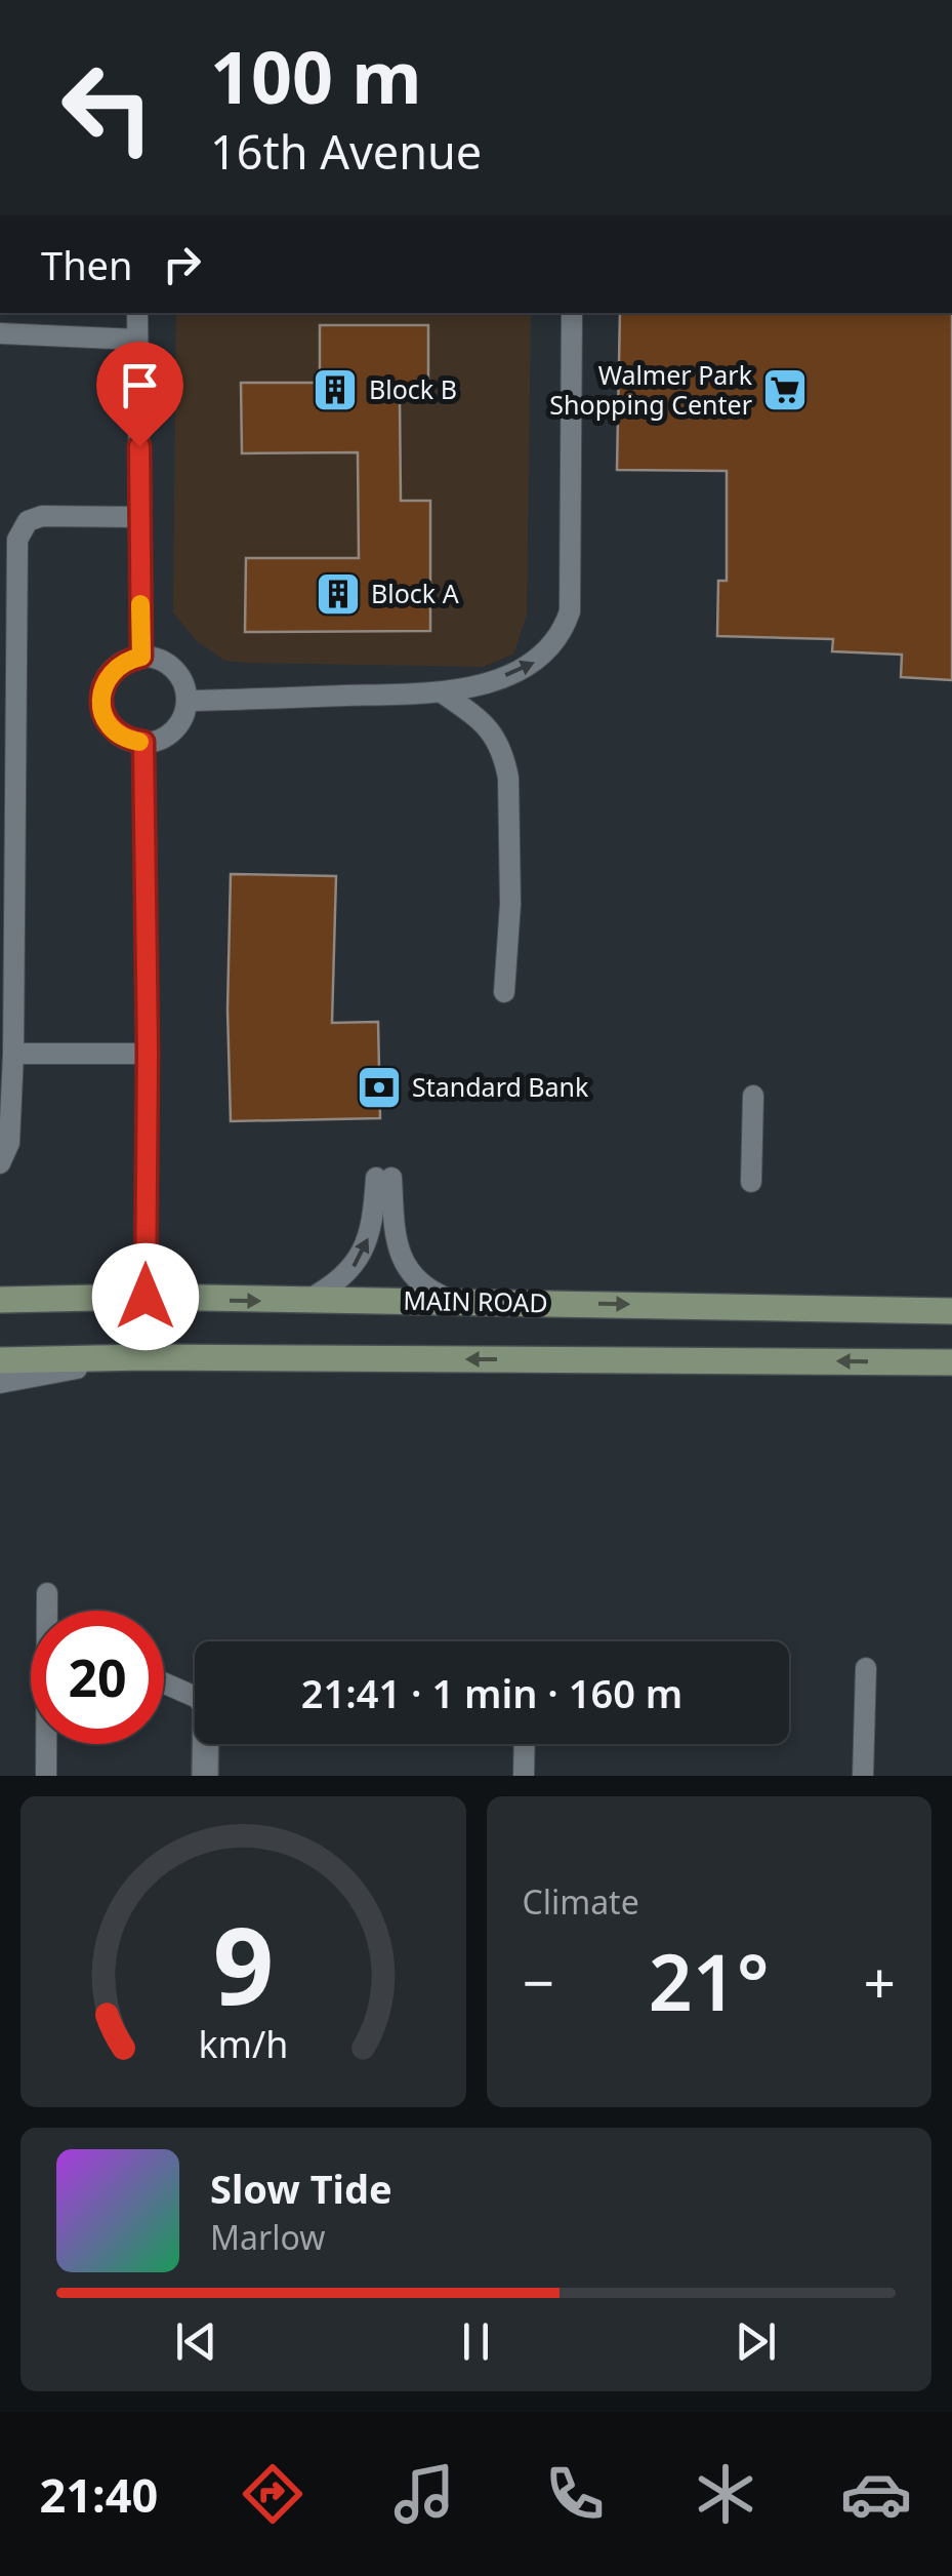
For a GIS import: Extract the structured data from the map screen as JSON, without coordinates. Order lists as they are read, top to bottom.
{
  "streets": {
    "main road": ["MAIN ROAD"]
  },
  "places": {
    "building": ["Block B", "Block A"],
    "supermarket": ["Walmer Park Shopping Center"],
    "bank": ["Standard Bank"]
  },
  "page": {
    "turn": ["100 m", "16th Avenue"],
    "then": "Then",
    "limit": "20",
    "trip": "21:41 · 1 min · 160 m",
    "tile": "Climate",
    "heat": ["−", "21°", "+"],
    "song": ["Slow Tide", "Marlow"],
    "tabs": "21:40",
    "gauge": ["9", "km/h"]
  }
}
